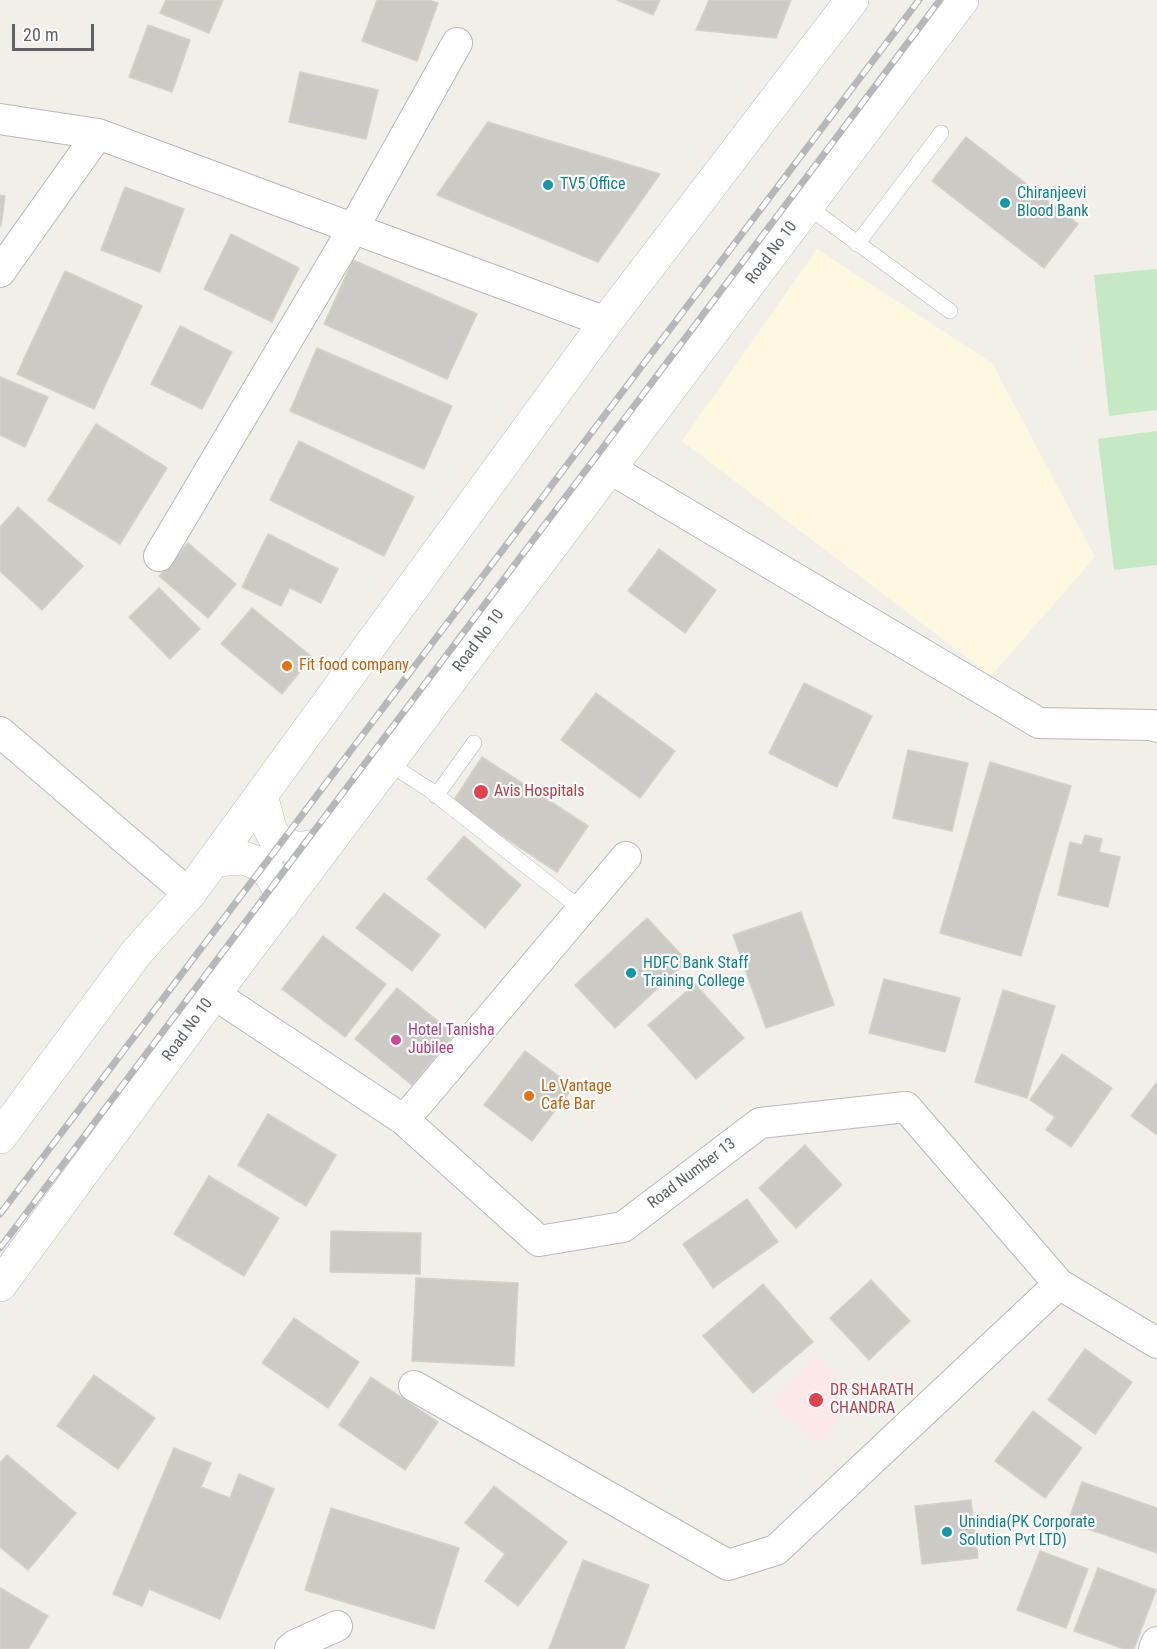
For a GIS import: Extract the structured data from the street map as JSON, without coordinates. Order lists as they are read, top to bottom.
{
  "streets": {
    "main road": ["Road No 10"],
    "street": ["Road Number 13"]
  },
  "crossings": [
    ["Road No 10", "Road Number 13"]
  ],
  "places": [
    "TV5 Office",
    "Chiranjeevi Blood Bank",
    "Fit food company",
    "Avis Hospitals",
    "HDFC Bank Staff Training College",
    "Hotel Tanisha Jubilee",
    "Le Vantage Cafe Bar",
    "DR SHARATH CHANDRA",
    "Unindia(PK Corporate Solution Pvt LTD)"
  ],
  "scale_bar": "20 m"
}
